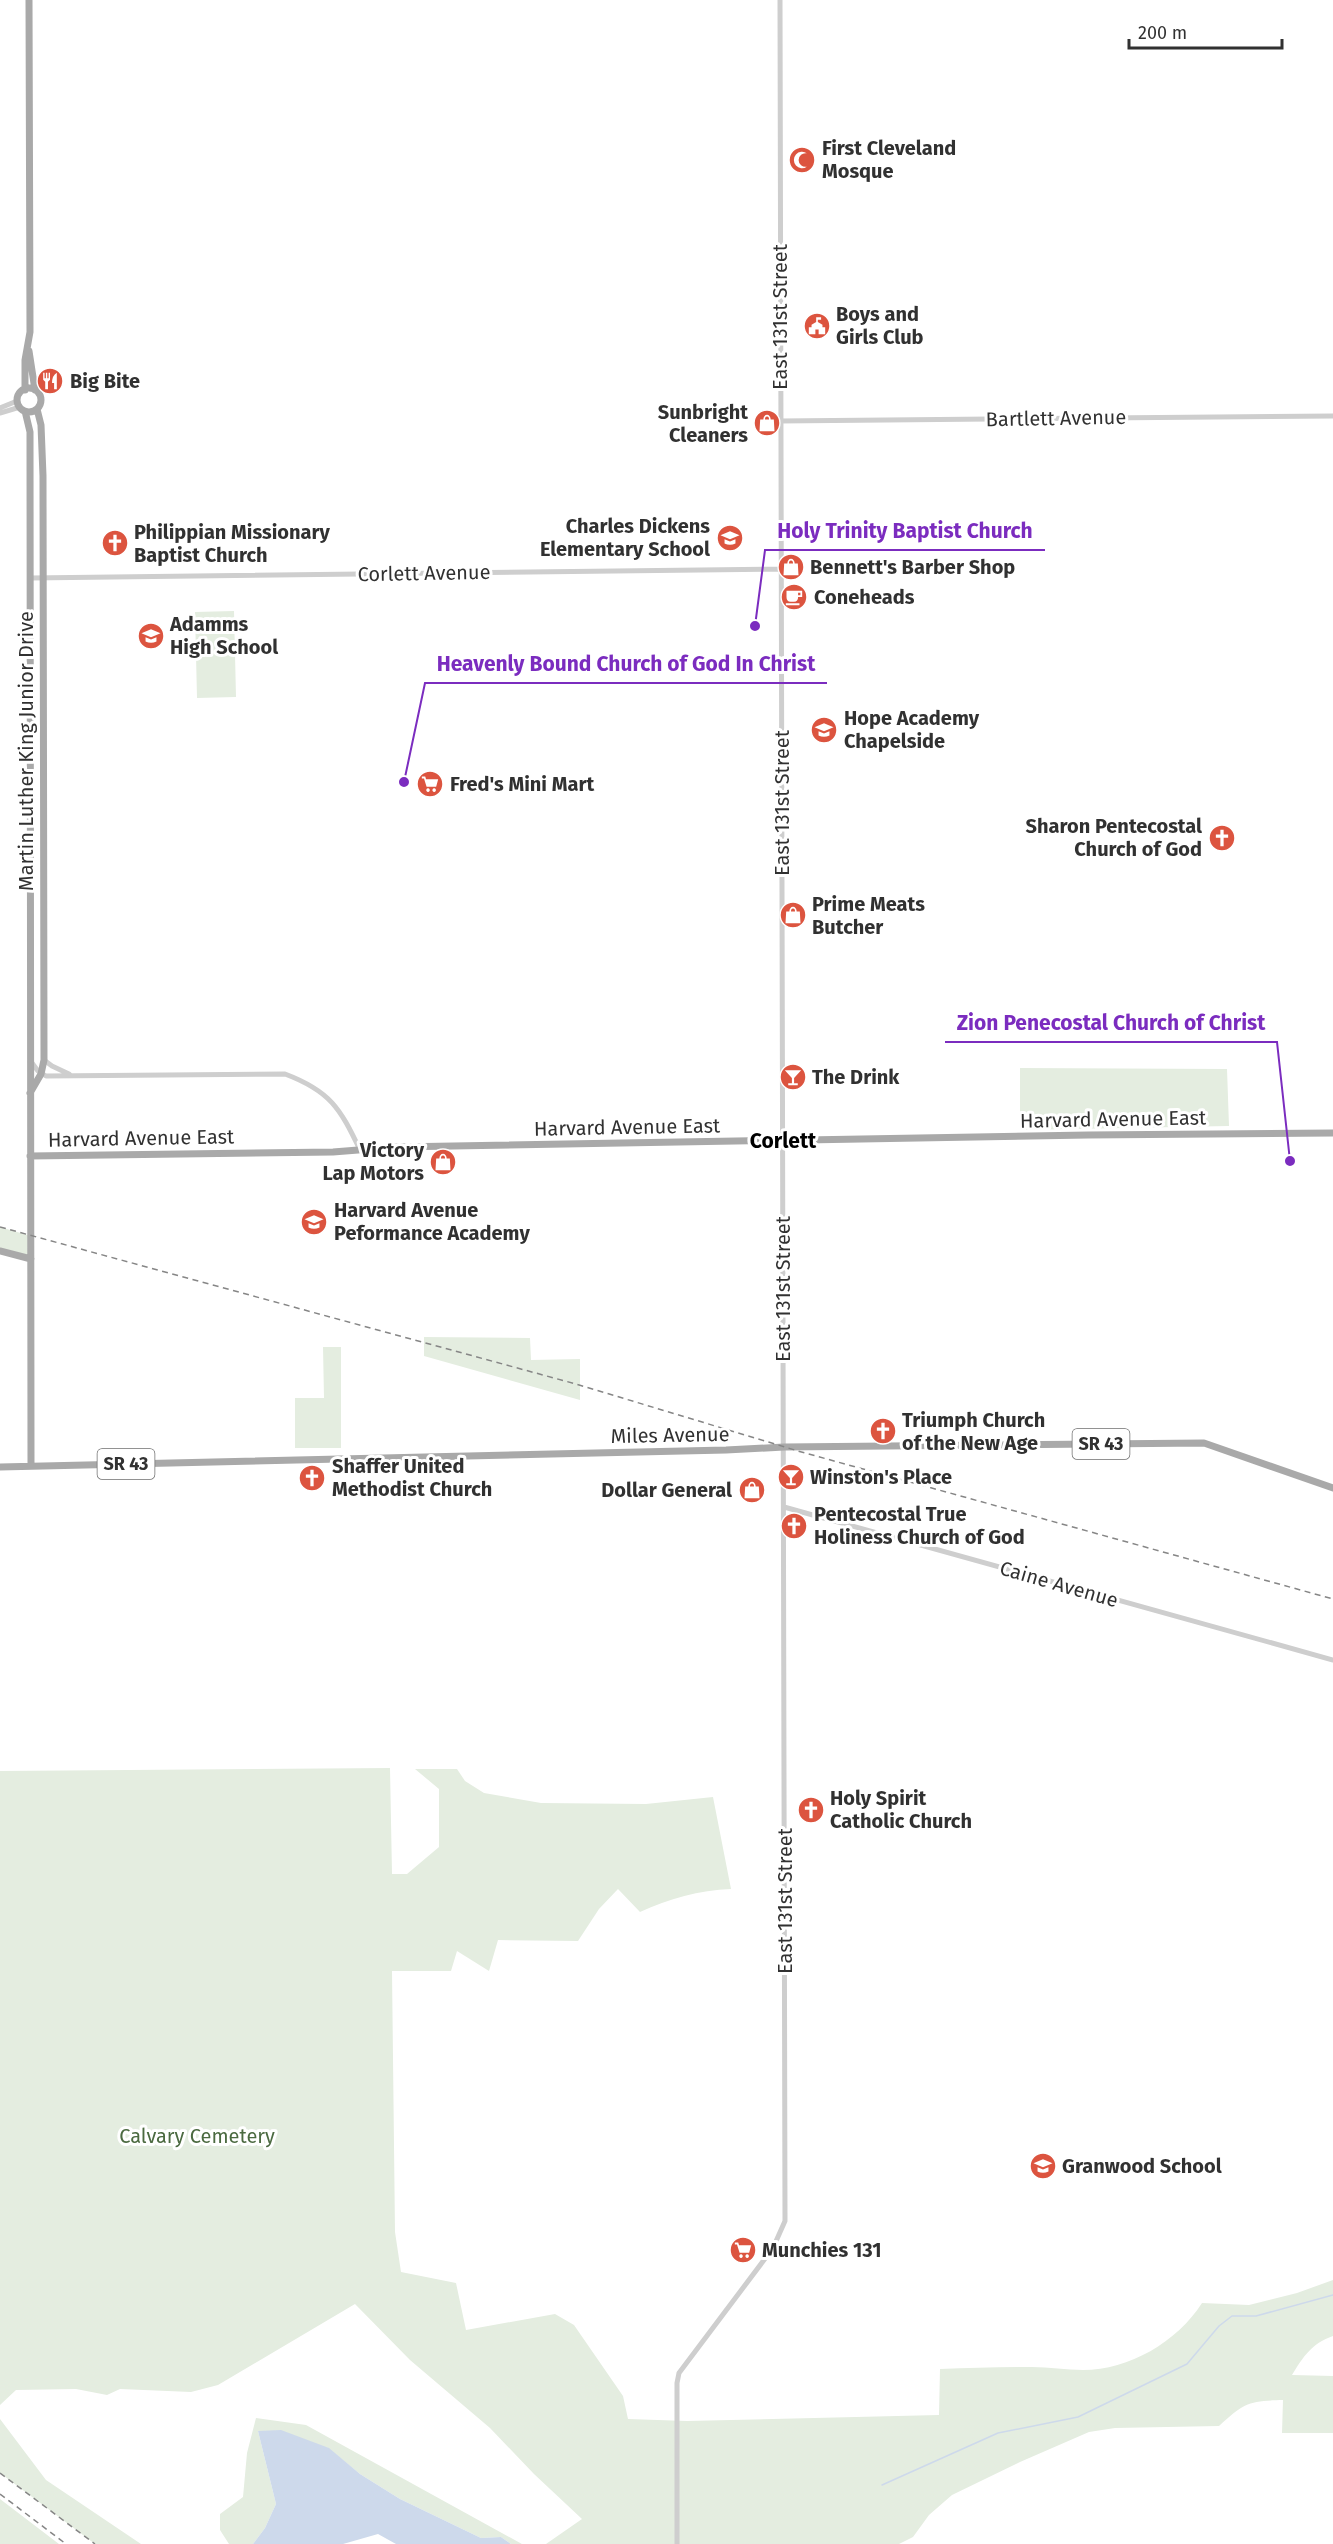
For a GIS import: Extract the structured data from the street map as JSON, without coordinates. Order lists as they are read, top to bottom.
{
  "streets": {
    "main road": [
      "Martin Luther King Junior Drive",
      "Harvard Avenue East",
      "Miles Avenue",
      "SR 43"
    ],
    "street": [
      "East 131st Street",
      "Bartlett Avenue",
      "Corlett Avenue",
      "Caine Avenue"
    ]
  },
  "crossings": [
    ["East 131st Street", "Bartlett Avenue"],
    ["East 131st Street", "Corlett Avenue"],
    ["East 131st Street", "Harvard Avenue East"],
    ["East 131st Street", "Miles Avenue"],
    ["East 131st Street", "Caine Avenue"],
    ["Corlett Avenue", "Martin Luther King Junior Drive"],
    ["Martin Luther King Junior Drive", "Harvard Avenue East"],
    ["Martin Luther King Junior Drive", "Miles Avenue"]
  ],
  "districts": ["Corlett"],
  "parks": ["Calvary Cemetery"],
  "places": {
    "mosque": ["First Cleveland Mosque"],
    "public building": ["Boys and Girls Club"],
    "restaurant": ["Big Bite"],
    "shop": [
      "Sunbright Cleaners",
      "Bennett's Barber Shop",
      "Prime Meats Butcher",
      "Victory Lap Motors",
      "Dollar General"
    ],
    "school or university": [
      "Charles Dickens Elementary School",
      "Adamms High School",
      "Hope Academy Chapelside",
      "Harvard Avenue Peformance Academy",
      "Granwood School"
    ],
    "church": [
      "Philippian Missionary Baptist Church",
      "Sharon Pentecostal Church of God",
      "Triumph Church of the New Age",
      "Shaffer United Methodist Church",
      "Pentecostal True Holiness Church of God",
      "Holy Spirit Catholic Church"
    ],
    "cafe": ["Coneheads"],
    "other": ["Holy Trinity Baptist Church", "Heavenly Bound Church of God In Christ", "Zion Penecostal Church of Christ"],
    "supermarket": ["Fred's Mini Mart", "Munchies 131"],
    "bar": ["The Drink", "Winston's Place"]
  },
  "scale_bar": "200 m"
}
